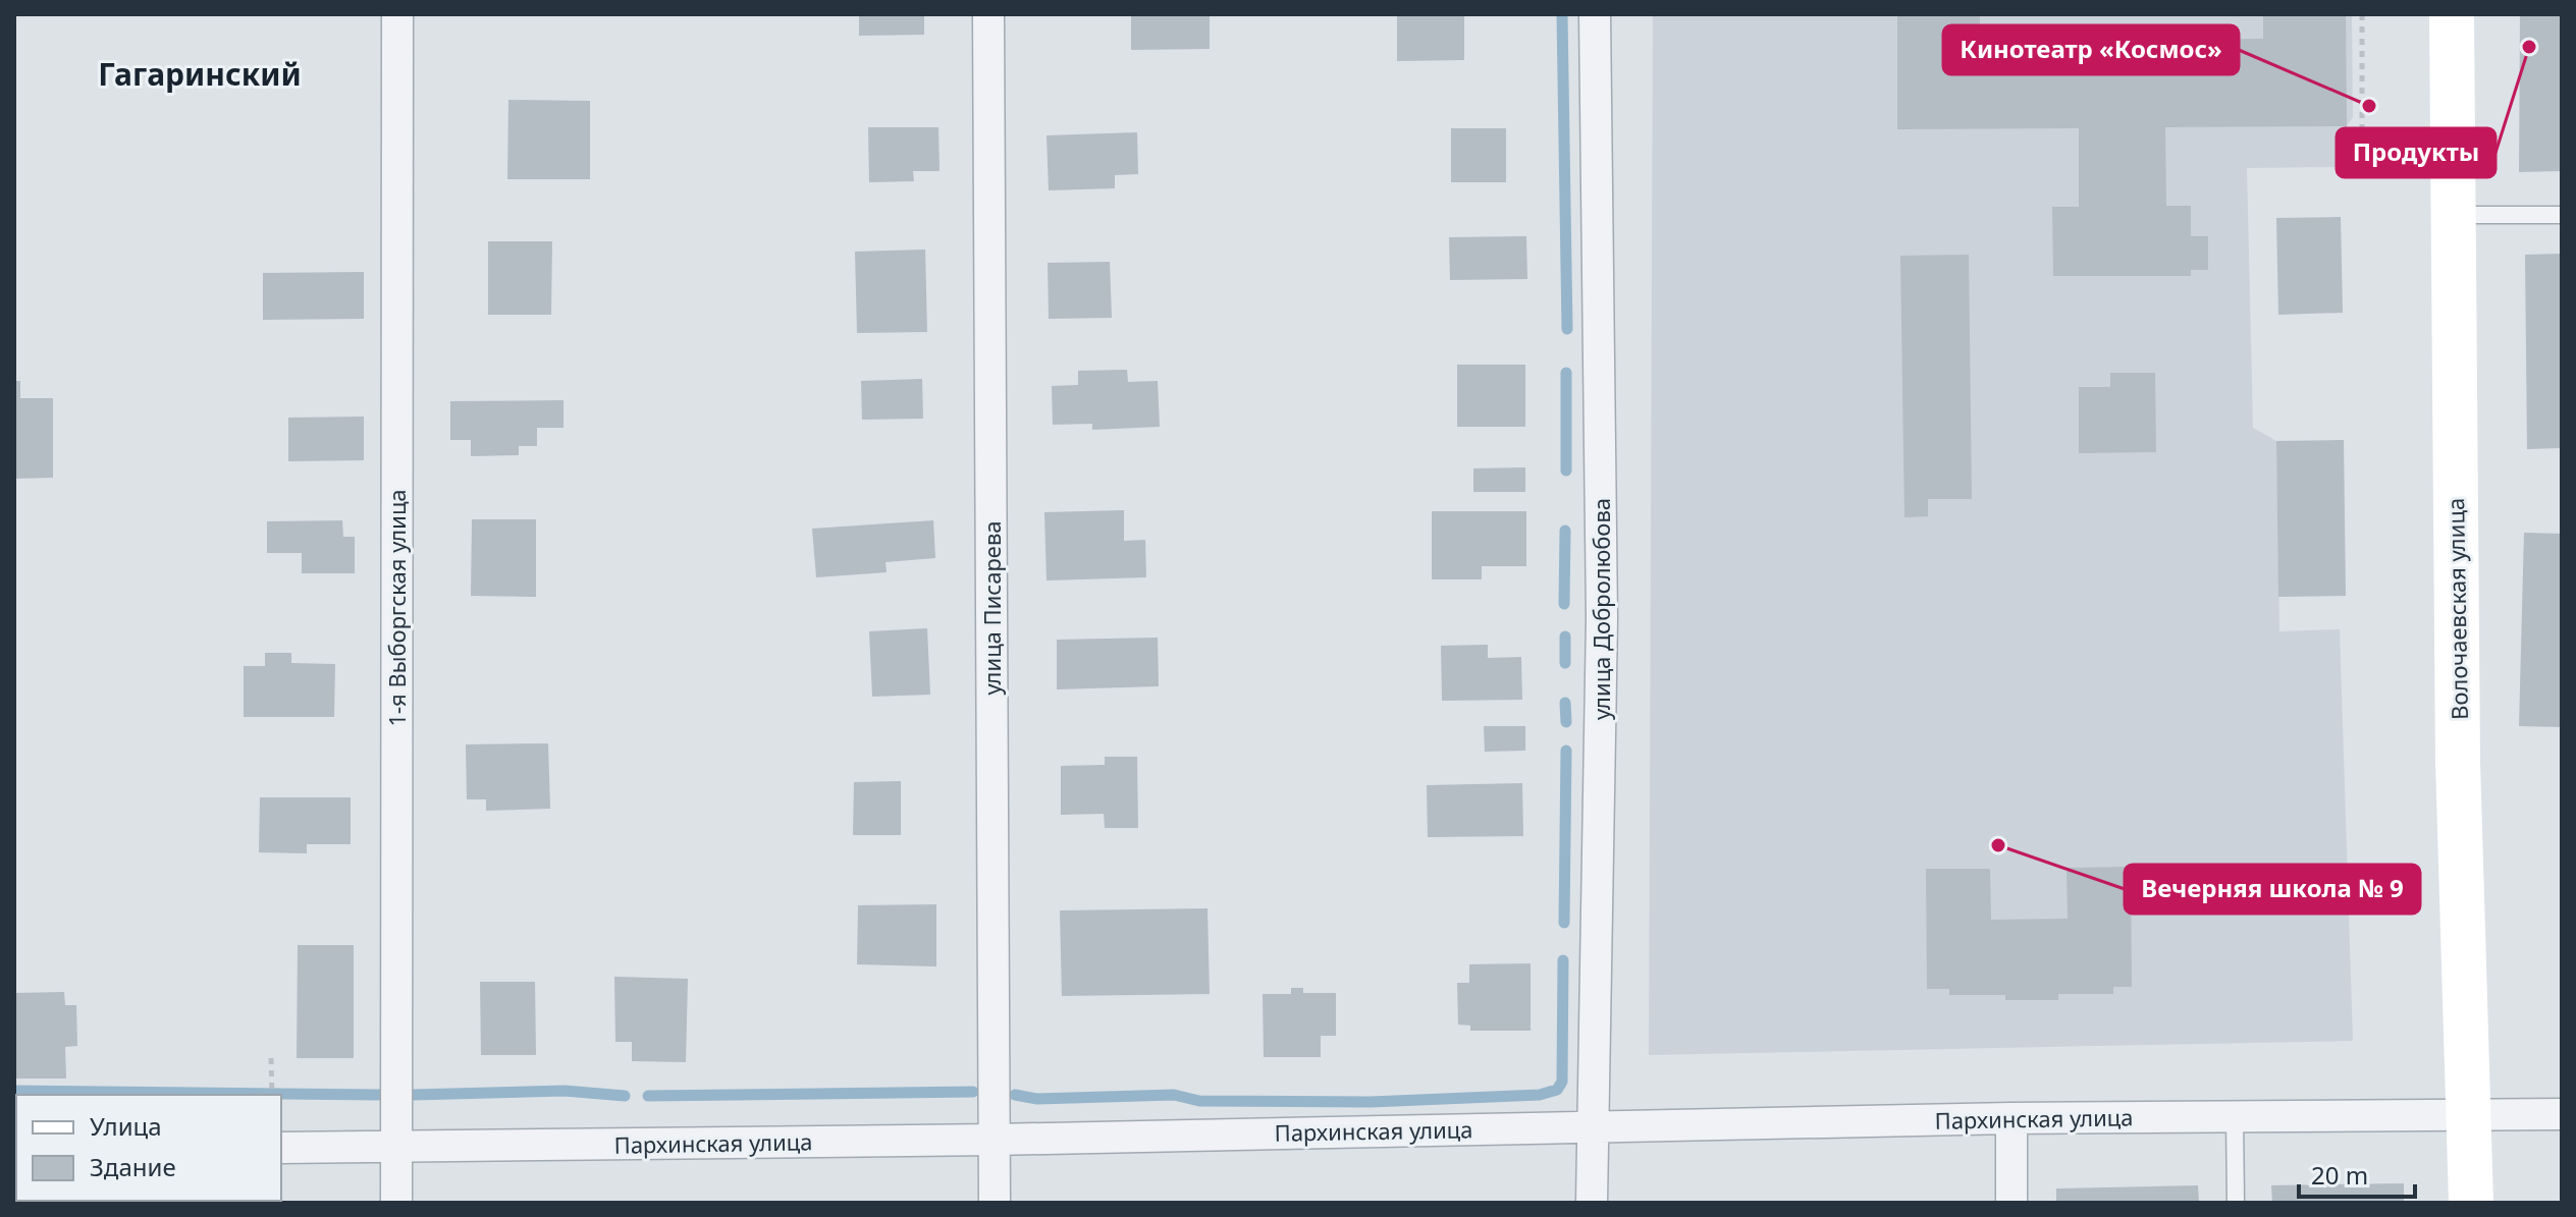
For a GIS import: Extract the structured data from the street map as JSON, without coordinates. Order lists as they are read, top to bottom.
{
  "streets": {
    "street": [
      "1-я Выборгская улица",
      "улица Писарева",
      "улица Добролюбова",
      "Волочаевская улица",
      "Пархинская улица"
    ]
  },
  "crossings": [
    ["1-я Выборгская улица", "Пархинская улица"],
    ["улица Писарева", "Пархинская улица"],
    ["улица Добролюбова", "Пархинская улица"],
    ["Волочаевская улица", "Пархинская улица"]
  ],
  "districts": ["Гагаринский"],
  "places": ["Продукты", "Кинотеатр «Космос»", "Вечерняя школа № 9"],
  "legend": ["Улица", "Здание"],
  "scale_bar": "20 m"
}
